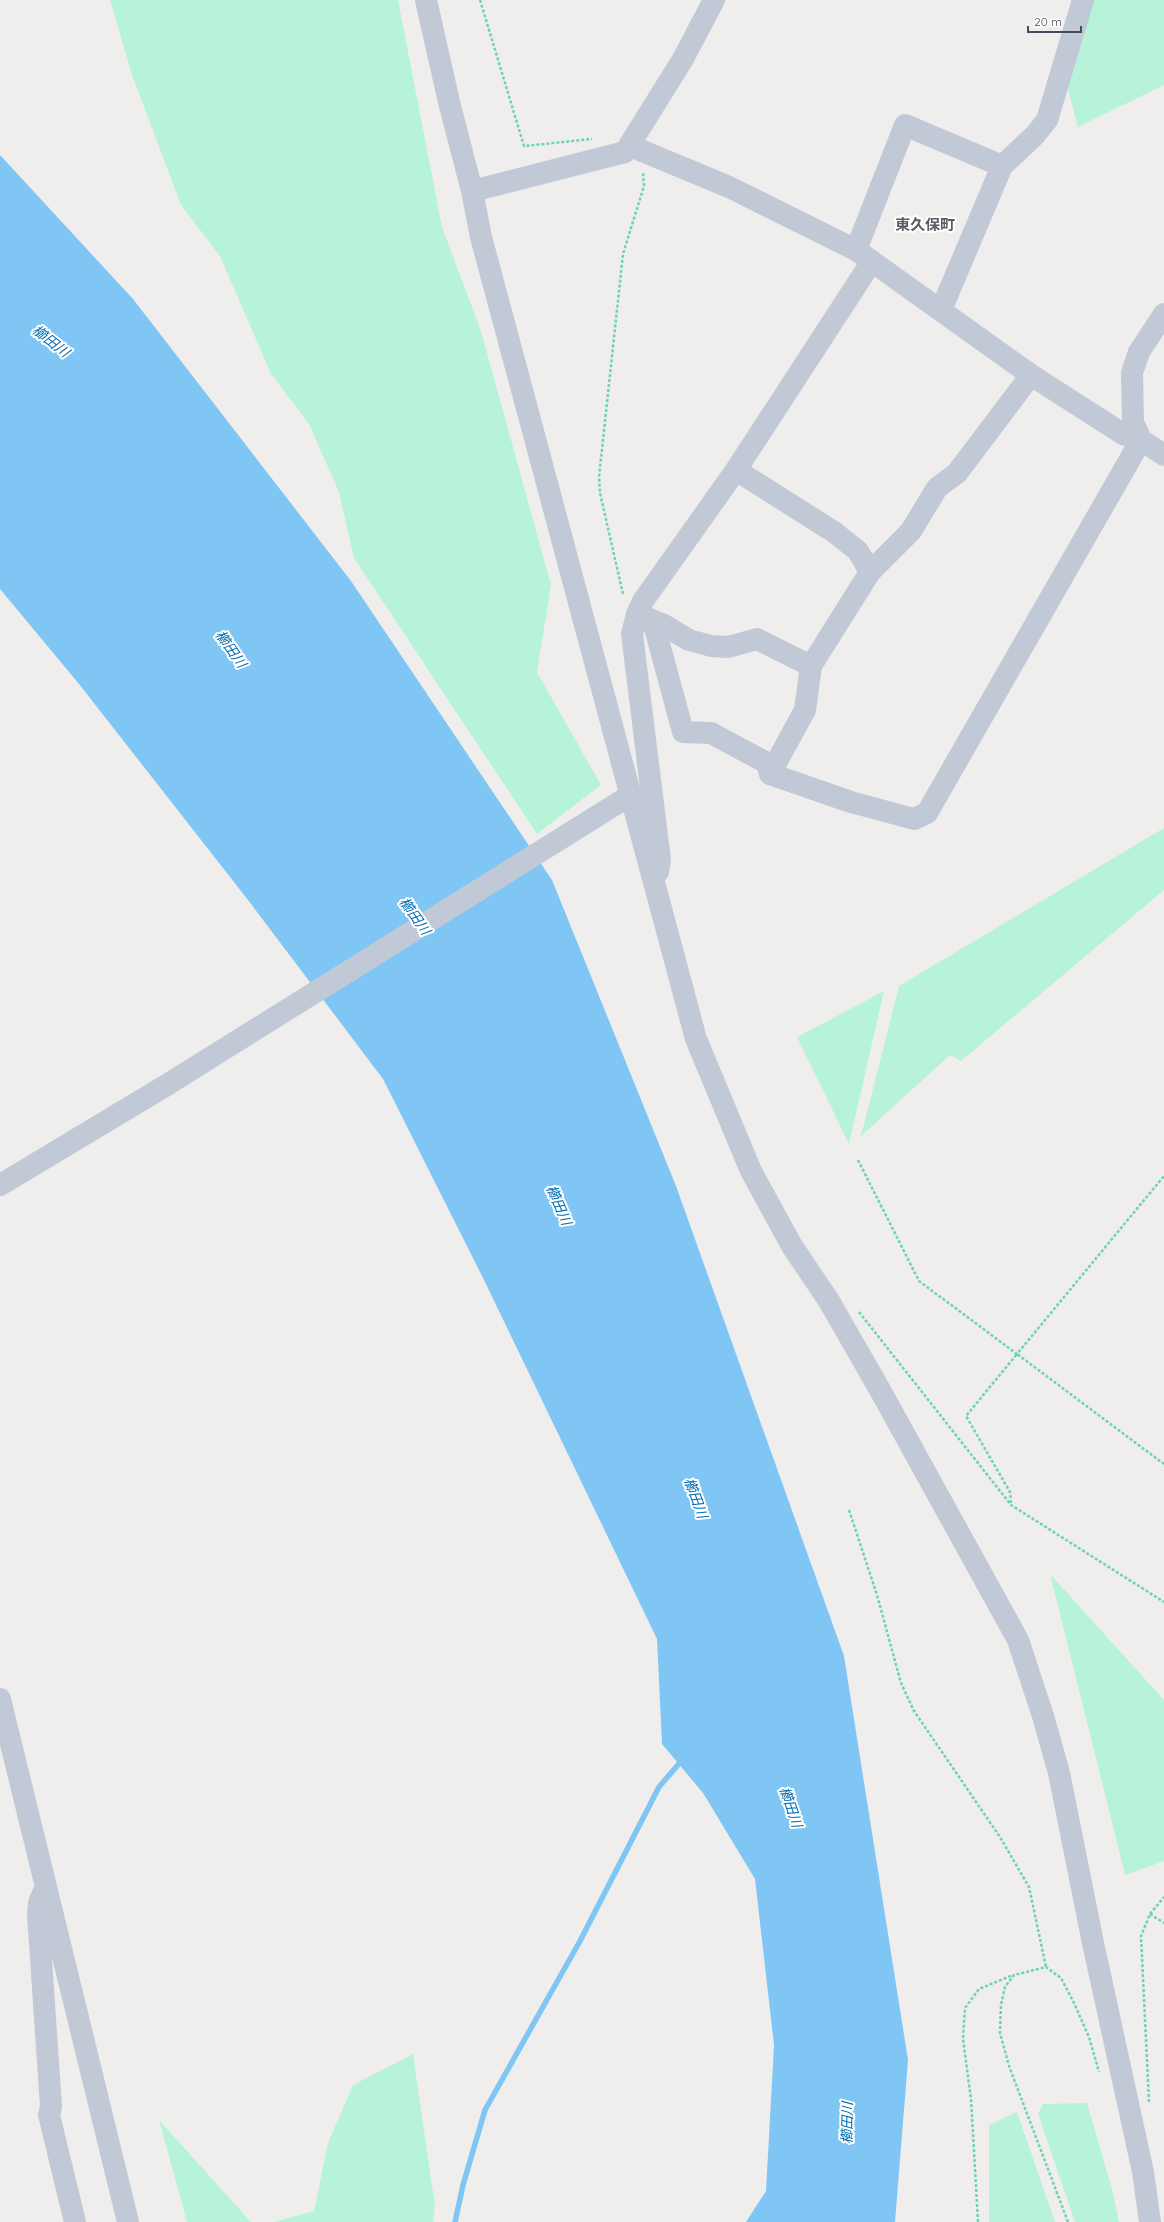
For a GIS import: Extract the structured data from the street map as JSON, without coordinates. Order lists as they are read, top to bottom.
{
  "districts": ["東久保町"],
  "water": ["櫛田川"],
  "scale_bar": "20 m"
}
